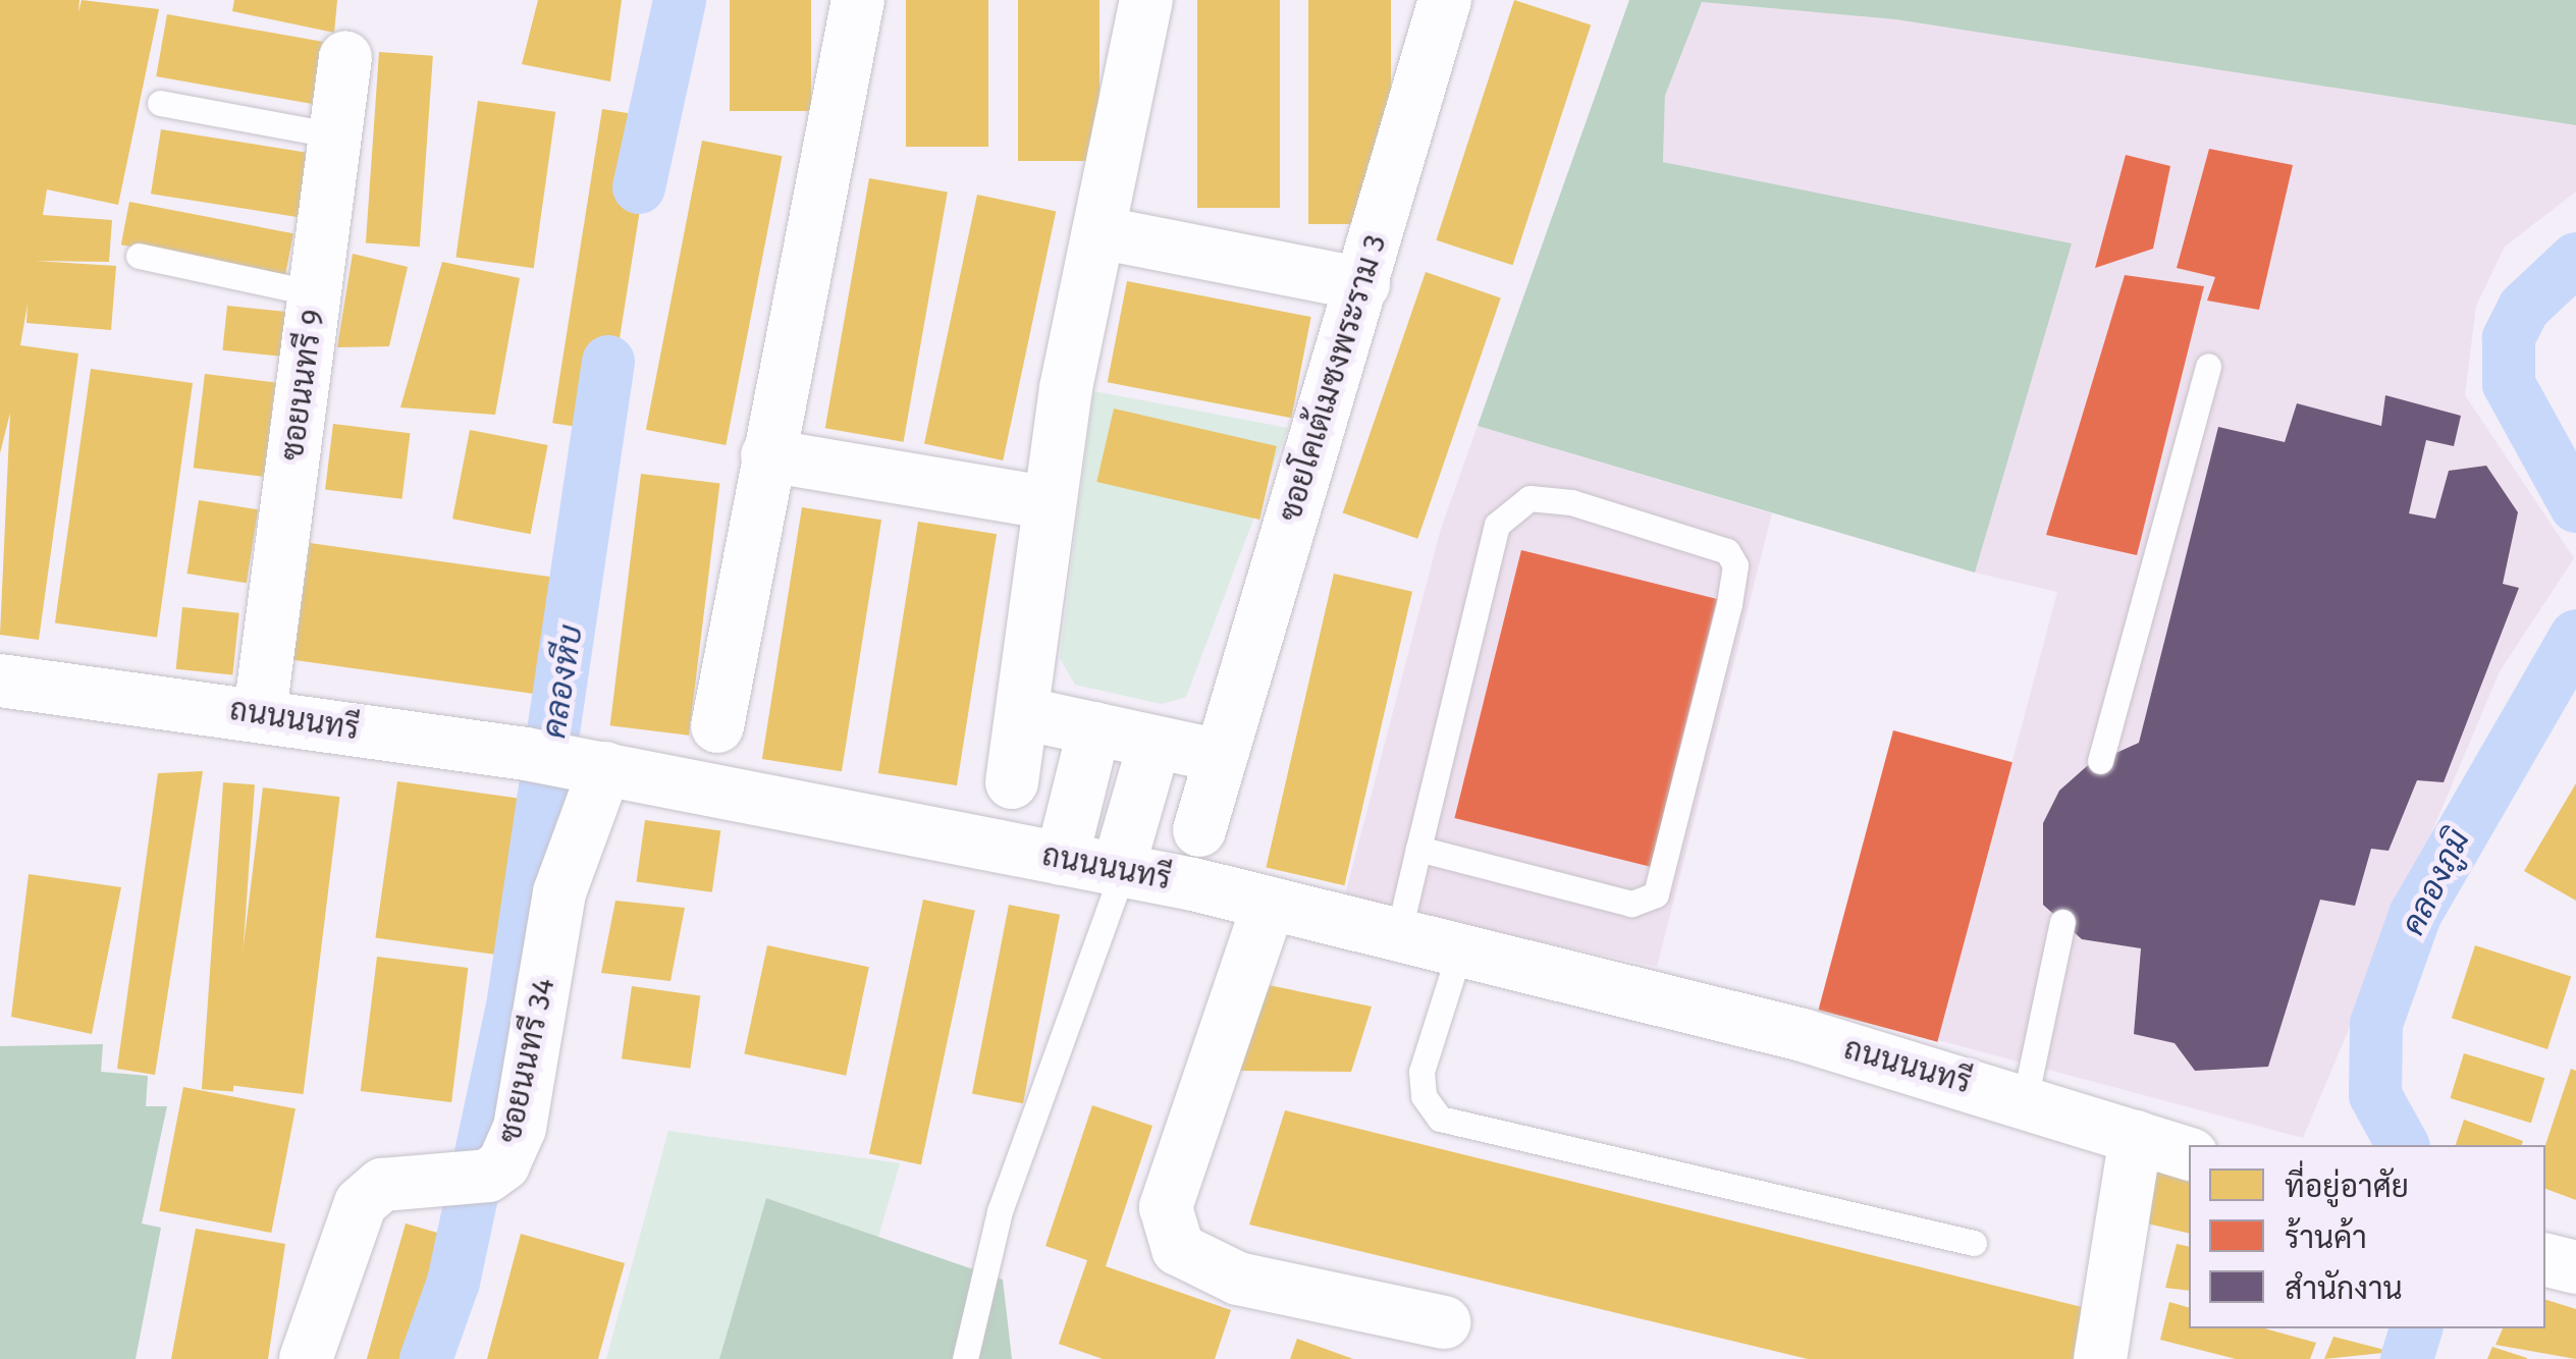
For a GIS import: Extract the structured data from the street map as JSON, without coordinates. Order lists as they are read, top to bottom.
{
  "streets": {
    "street": [
      "ซอยโคเต้เมซงพระราม 3",
      "ซอยนนทรี 9",
      "ถนนนนทรี",
      "ซอยนนทรี 34"
    ]
  },
  "crossings": [
    ["ซอยนนทรี 9", "ถนนนนทรี"],
    ["ถนนนนทรี", "ซอยนนทรี 34"]
  ],
  "water": ["คลองหีบ", "คลองภูมิ"],
  "legend": ["ที่อยู่อาศัย", "ร้านค้า", "สำนักงาน"]
}
